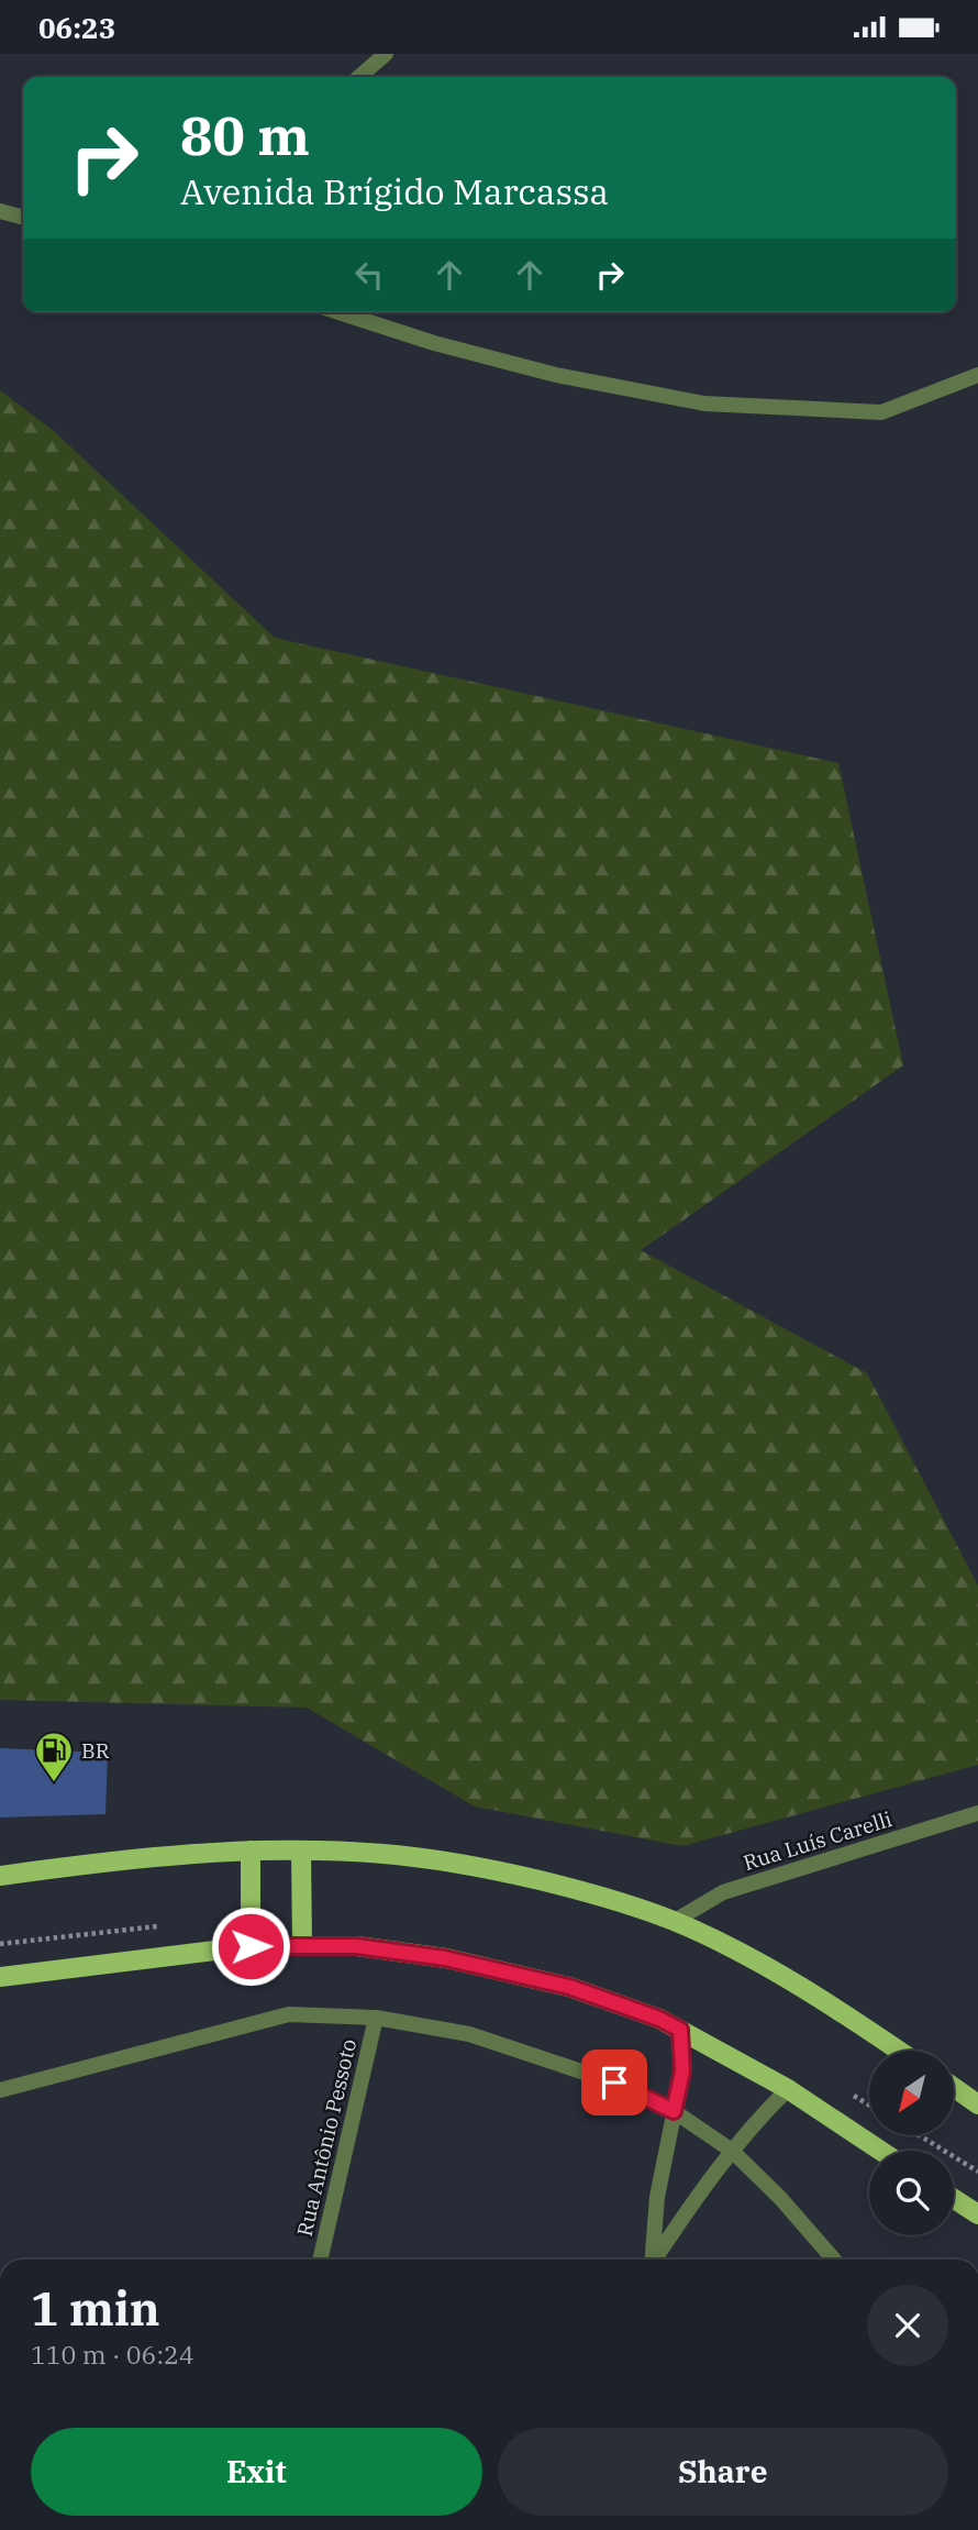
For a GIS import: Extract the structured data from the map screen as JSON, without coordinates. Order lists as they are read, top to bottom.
{
  "streets": {
    "street": ["Rua Luís Carelli", "Rua Antônio Pessoto"]
  },
  "places": {
    "fuel station": ["BR"]
  },
  "north": "bottom left",
  "page": {
    "status": "06:23",
    "turn": ["80 m", "Avenida Brígido Marcassa"],
    "heading": ["1 min", "110 m · 06:24"],
    "buttons": ["Exit", "Share"]
  }
}
